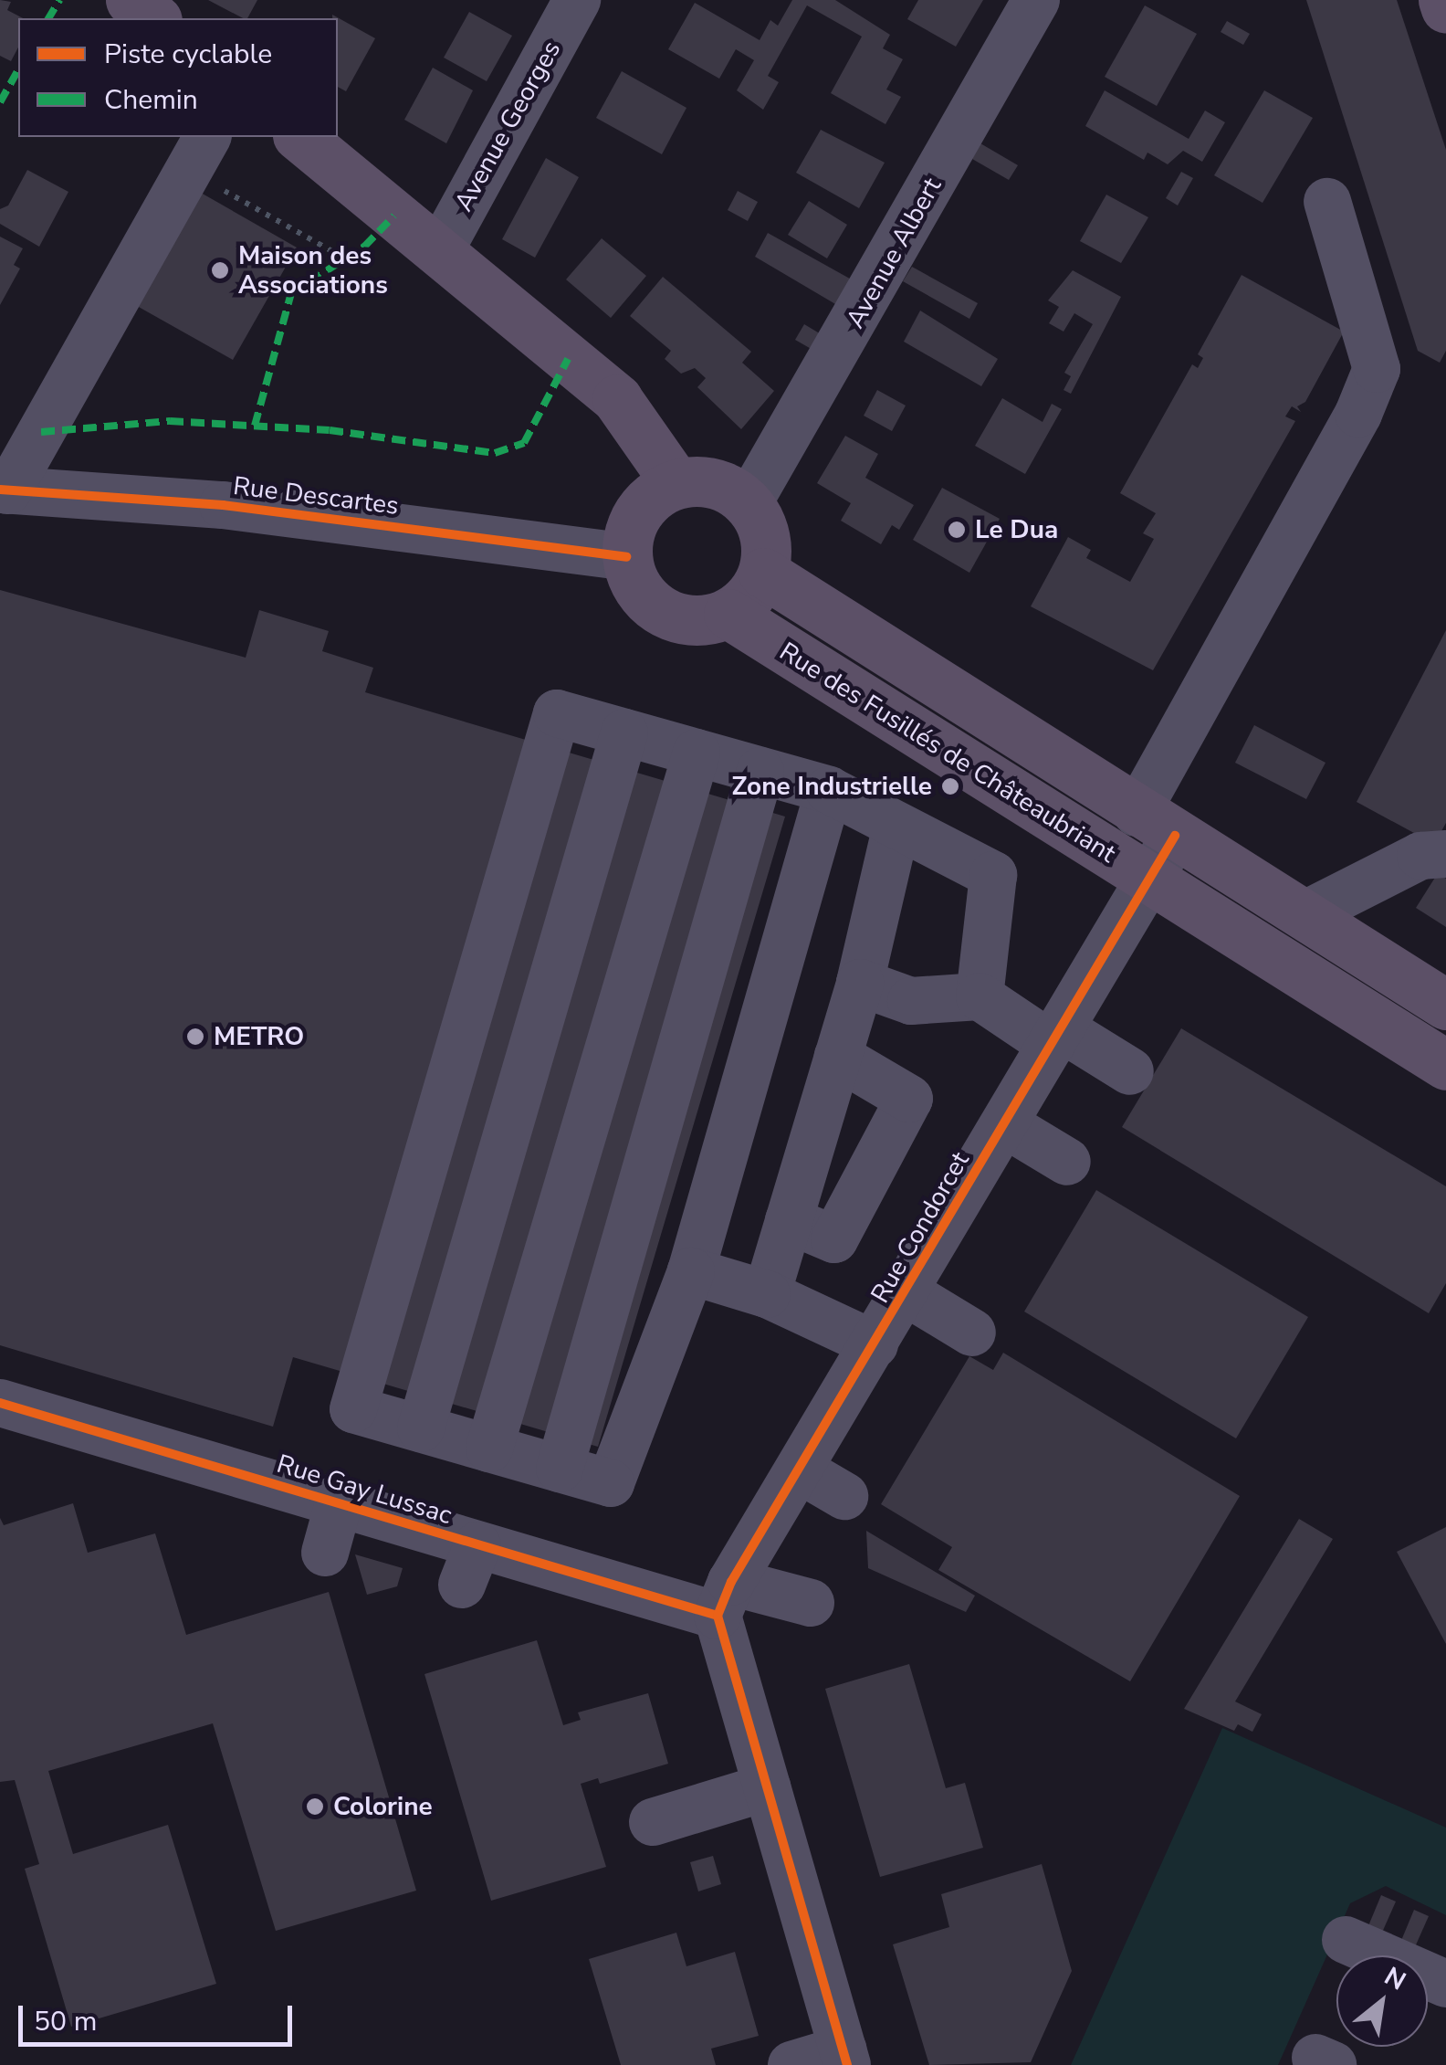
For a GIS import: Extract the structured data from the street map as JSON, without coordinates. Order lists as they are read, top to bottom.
{
  "streets": {
    "main road": ["Rue des Fusillés de Châteaubriant"],
    "street": [
      "Avenue Georges",
      "Avenue Albert",
      "Rue Descartes",
      "Rue Condorcet",
      "Rue Gay Lussac"
    ]
  },
  "crossings": [
    ["Avenue Albert", "Rue Descartes"],
    ["Avenue Albert", "Rue des Fusillés de Châteaubriant"],
    ["Rue Descartes", "Rue des Fusillés de Châteaubriant"],
    ["Rue des Fusillés de Châteaubriant", "Rue Condorcet"],
    ["Rue Condorcet", "Rue Gay Lussac"]
  ],
  "places": [
    "Maison des Associations",
    "Le Dua",
    "Zone Industrielle",
    "METRO",
    "Colorine"
  ],
  "legend": ["Piste cyclable", "Chemin"],
  "scale_bar": "50 m",
  "north": "top right"
}
